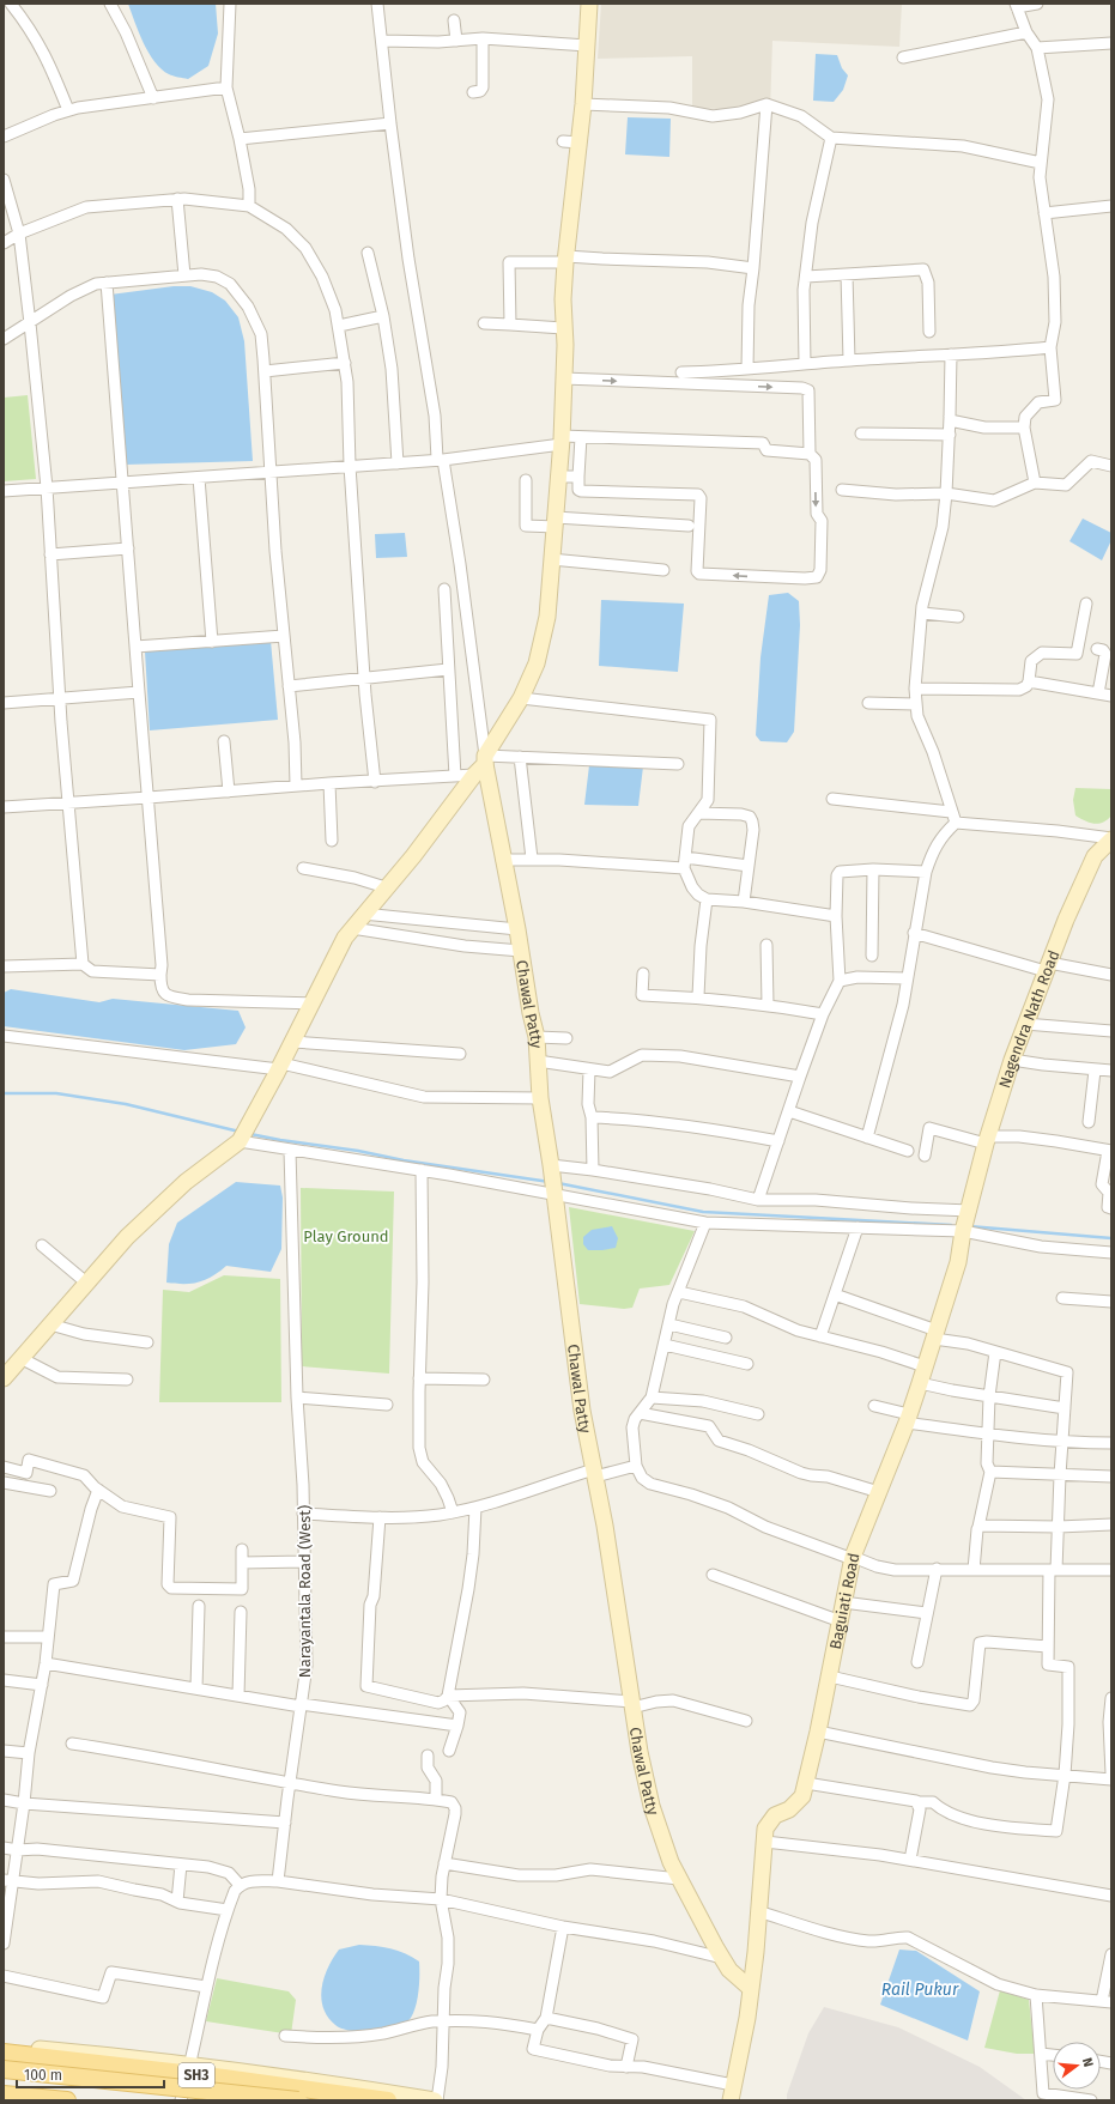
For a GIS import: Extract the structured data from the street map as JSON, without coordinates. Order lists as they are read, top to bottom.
{
  "streets": {
    "main road": ["SH3"],
    "street": [
      "Chawal Patty",
      "Nagendra Nath Road",
      "Narayantala Road (West)",
      "Baguiati Road"
    ]
  },
  "crossings": [
    ["Chawal Patty", "Baguiati Road"],
    ["Nagendra Nath Road", "Baguiati Road"]
  ],
  "water": ["Rail Pukur"],
  "parks": ["Play Ground"],
  "scale_bar": "100 m",
  "north": "right"
}
